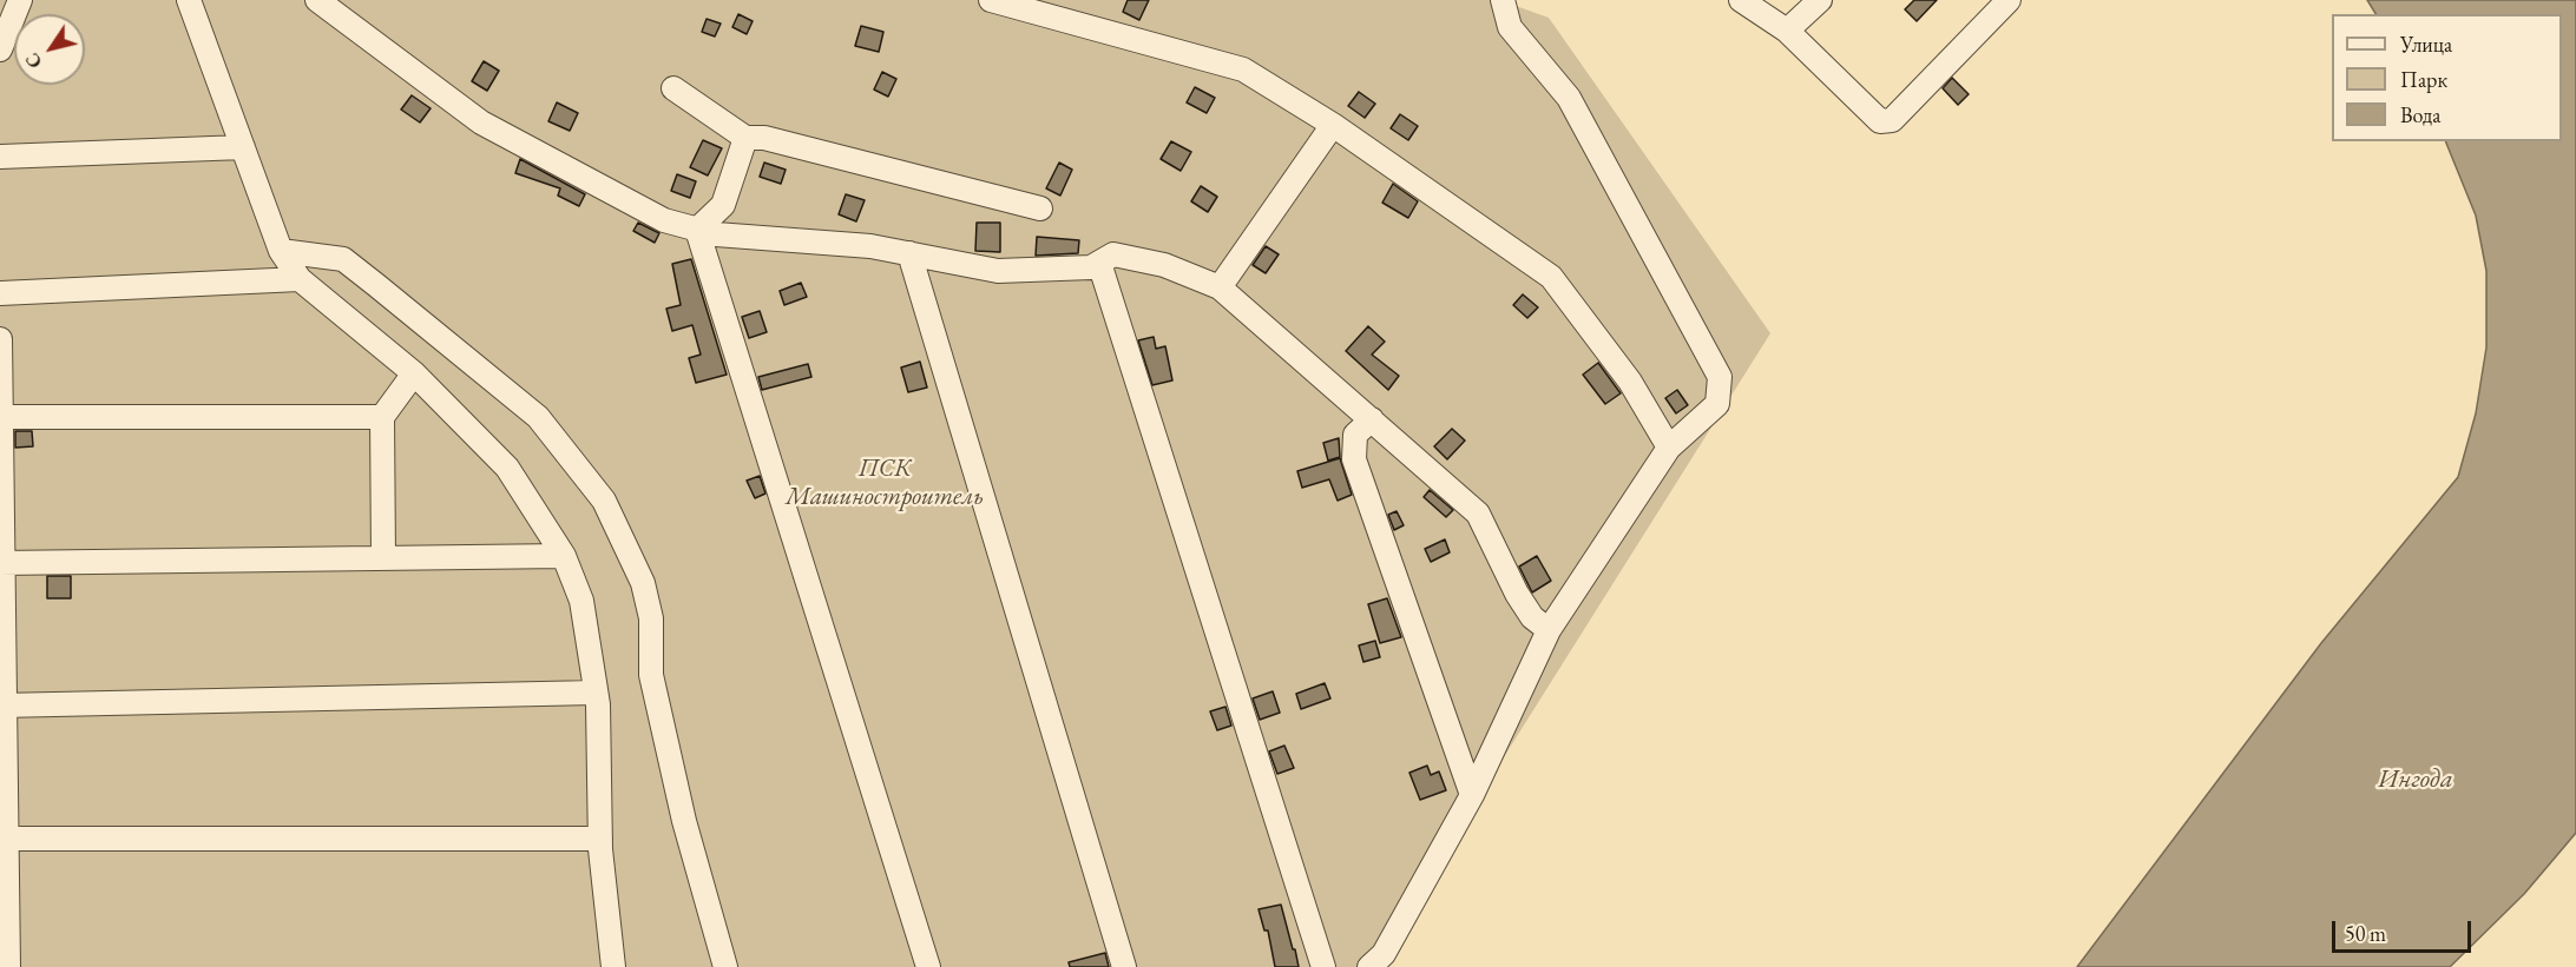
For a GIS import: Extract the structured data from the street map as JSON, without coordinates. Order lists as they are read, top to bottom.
{
  "water": ["Ингода"],
  "parks": ["ПСК Машиностроитель"],
  "legend": ["Улица", "Парк", "Вода"],
  "scale_bar": "50 m",
  "north": "bottom left"
}
